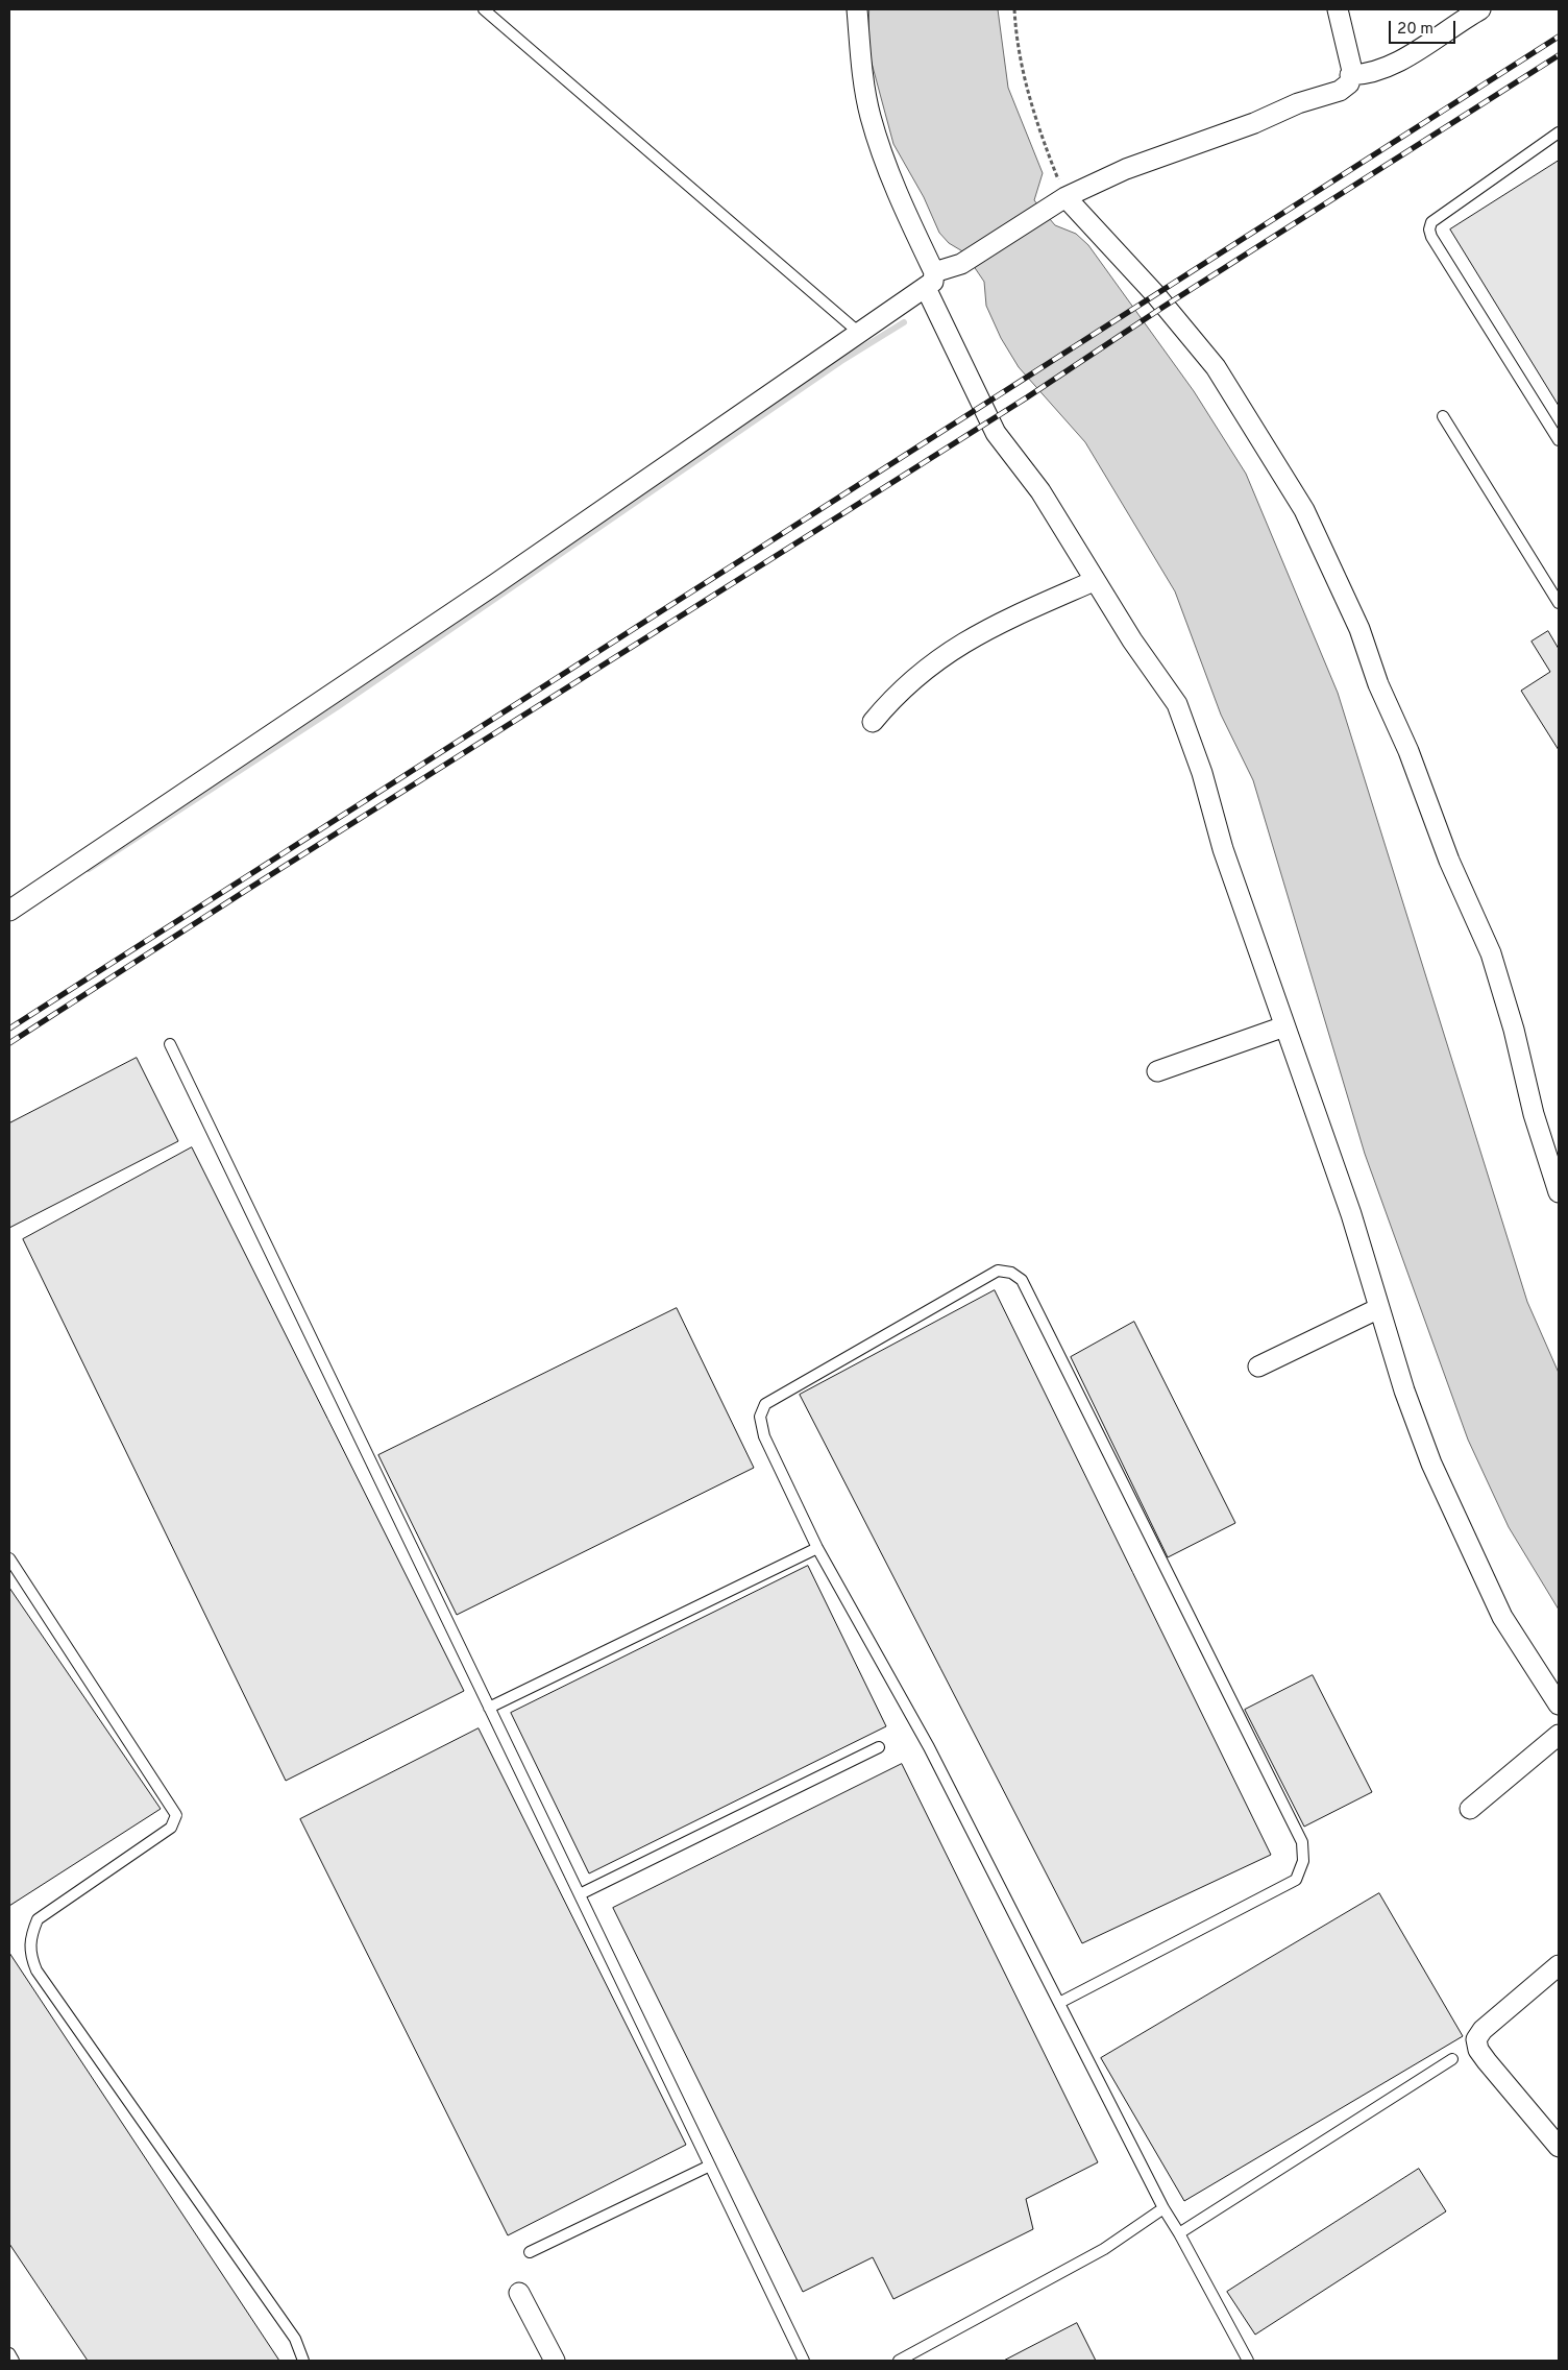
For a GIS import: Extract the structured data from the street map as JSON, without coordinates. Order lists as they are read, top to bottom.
{
  "scale_bar": "20 m"
}
